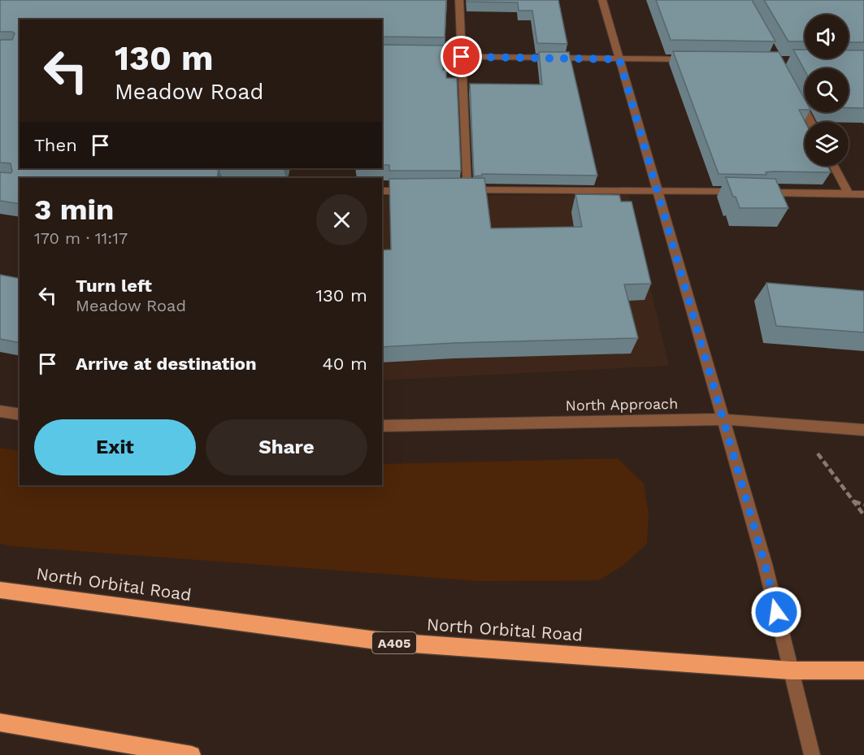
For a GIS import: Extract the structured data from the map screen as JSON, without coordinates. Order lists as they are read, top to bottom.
{
  "streets": {
    "highway": ["North Orbital Road", "A405"],
    "street": ["North Approach"]
  },
  "page": {
    "turn": ["130 m", "Meadow Road"],
    "then": "Then",
    "heading": ["3 min", "170 m · 11:17"],
    "list": [
      {
        "name": "Turn left",
        "note": "Meadow Road",
        "value": "130 m"
      },
      {
        "name": "Arrive at destination",
        "value": "40 m"
      }
    ],
    "buttons": ["Exit", "Share"]
  }
}
